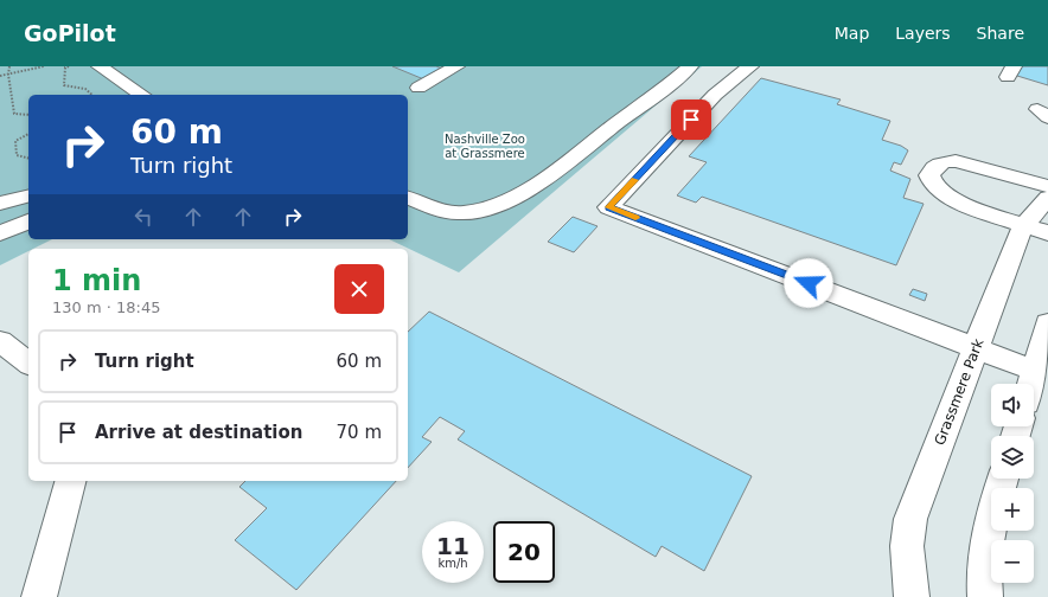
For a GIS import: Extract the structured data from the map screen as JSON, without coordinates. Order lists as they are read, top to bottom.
{
  "streets": {
    "street": ["Grassmere Park"]
  },
  "parks": ["Nashville Zoo at Grassmere"],
  "page": {
    "header": "GoPilot",
    "nav": ["Map", "Layers", "Share"],
    "turn": ["60 m", "Turn right"],
    "heading": ["1 min", "130 m · 18:45"],
    "list": [
      {
        "name": "Turn right",
        "value": "60 m"
      },
      {
        "name": "Arrive at destination",
        "value": "70 m"
      }
    ],
    "map_buttons": ["+", "−"],
    "speed": "11 km/h",
    "limit": "20"
  }
}
